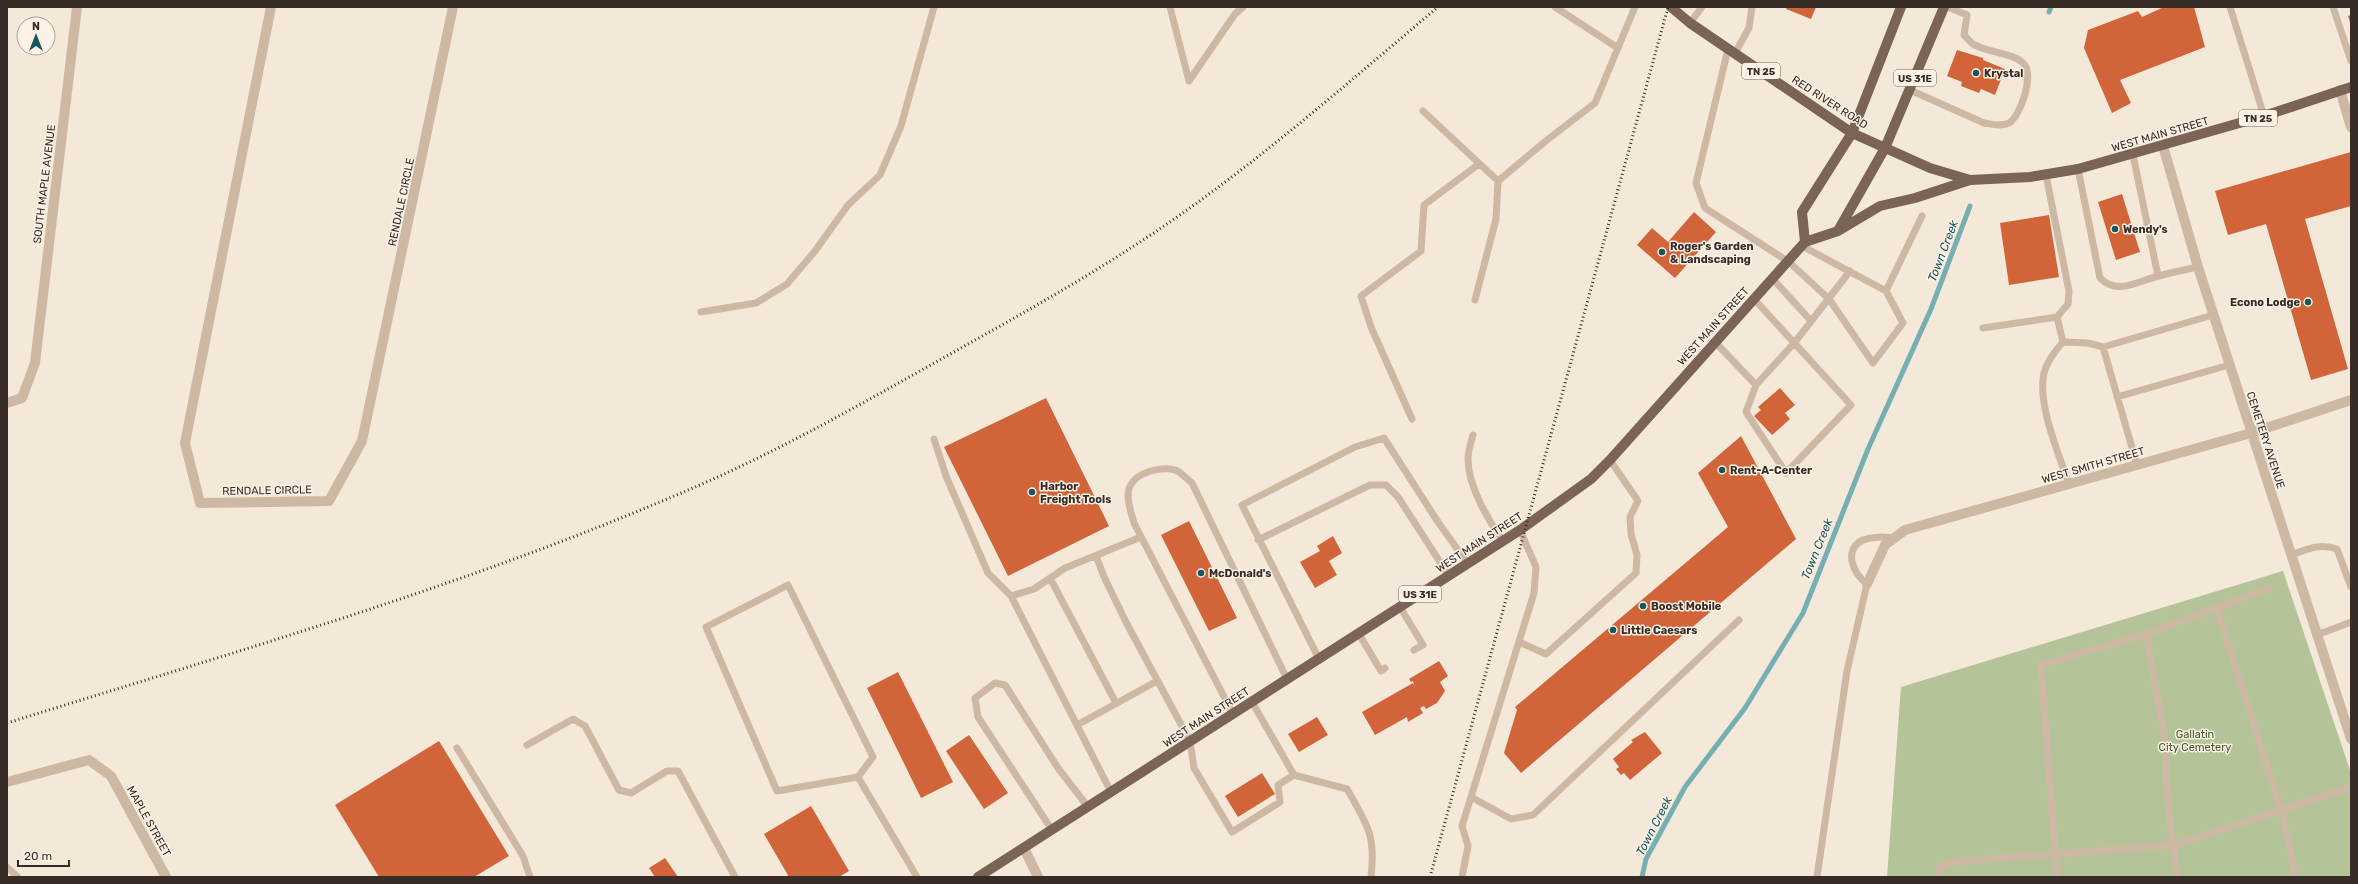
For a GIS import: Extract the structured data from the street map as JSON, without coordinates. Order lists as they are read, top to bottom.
{
  "streets": {
    "main road": [
      "TN 25",
      "US 31E",
      "RED RIVER ROAD",
      "WEST MAIN STREET"
    ],
    "street": [
      "SOUTH MAPLE AVENUE",
      "RENDALE CIRCLE",
      "CEMETERY AVENUE",
      "WEST SMITH STREET",
      "MAPLE STREET"
    ]
  },
  "crossings": [
    ["US 31E", "RED RIVER ROAD"],
    ["RED RIVER ROAD", "WEST MAIN STREET"],
    ["WEST MAIN STREET", "CEMETERY AVENUE"],
    ["CEMETERY AVENUE", "WEST SMITH STREET"]
  ],
  "water": ["Town Creek"],
  "parks": ["Gallatin City Cemetery"],
  "places": [
    "Krystal",
    "Wendy's",
    "Roger's Garden & Landscaping",
    "Econo Lodge",
    "Rent-A-Center",
    "Harbor Freight Tools",
    "McDonald's",
    "Boost Mobile",
    "Little Caesars"
  ],
  "scale_bar": "20 m",
  "north": "top"
}
